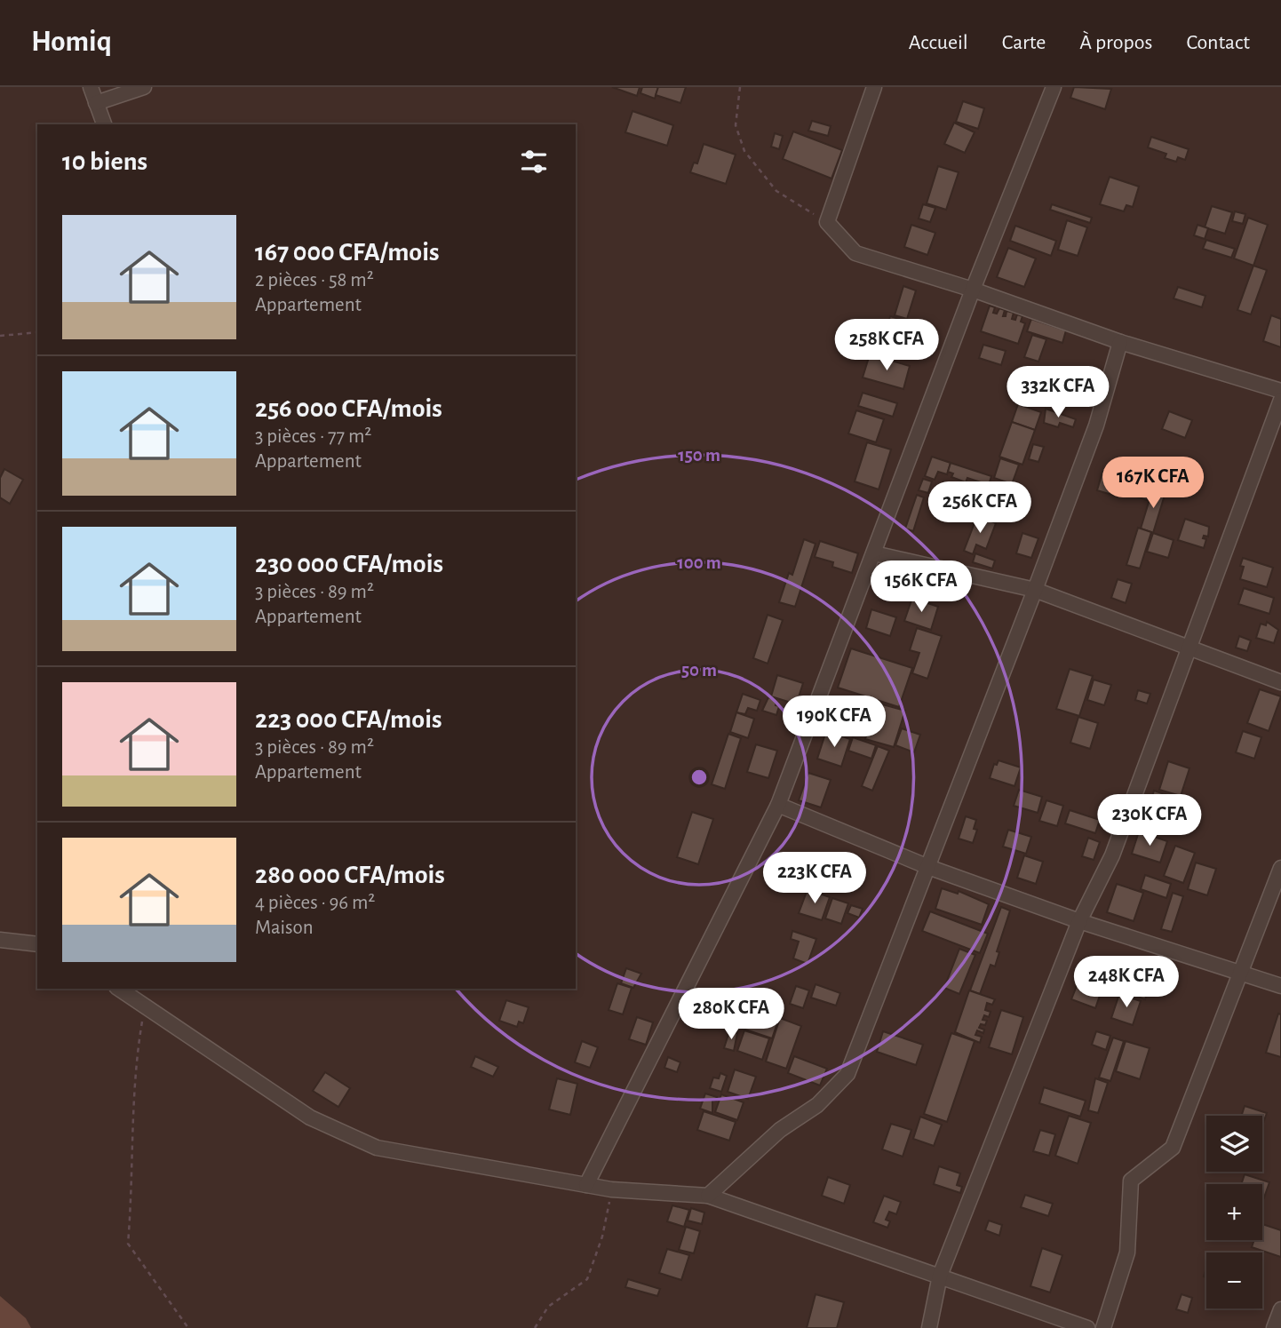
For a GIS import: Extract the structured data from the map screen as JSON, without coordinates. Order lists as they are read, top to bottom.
{
  "page": {
    "header": "Homiq",
    "nav": [
      "Accueil",
      "Carte",
      "À propos",
      "Contact"
    ],
    "heading": "10 biens",
    "list": [
      {
        "name": "167 000 CFA/mois",
        "note": "2 pièces · 58 m² · Appartement"
      },
      {
        "name": "256 000 CFA/mois",
        "note": "3 pièces · 77 m² · Appartement"
      },
      {
        "name": "230 000 CFA/mois",
        "note": "3 pièces · 89 m² · Appartement"
      },
      {
        "name": "223 000 CFA/mois",
        "note": "3 pièces · 89 m² · Appartement"
      },
      {
        "name": "280 000 CFA/mois",
        "note": "4 pièces · 96 m² · Maison"
      }
    ],
    "price": [
      "258K CFA",
      "332K CFA",
      "167K CFA",
      "256K CFA",
      "156K CFA",
      "190K CFA",
      "230K CFA",
      "223K CFA",
      "248K CFA",
      "280K CFA"
    ],
    "map_buttons": ["+", "−"]
  },
  "rings": ["150 m", "100 m", "50 m"]
}
